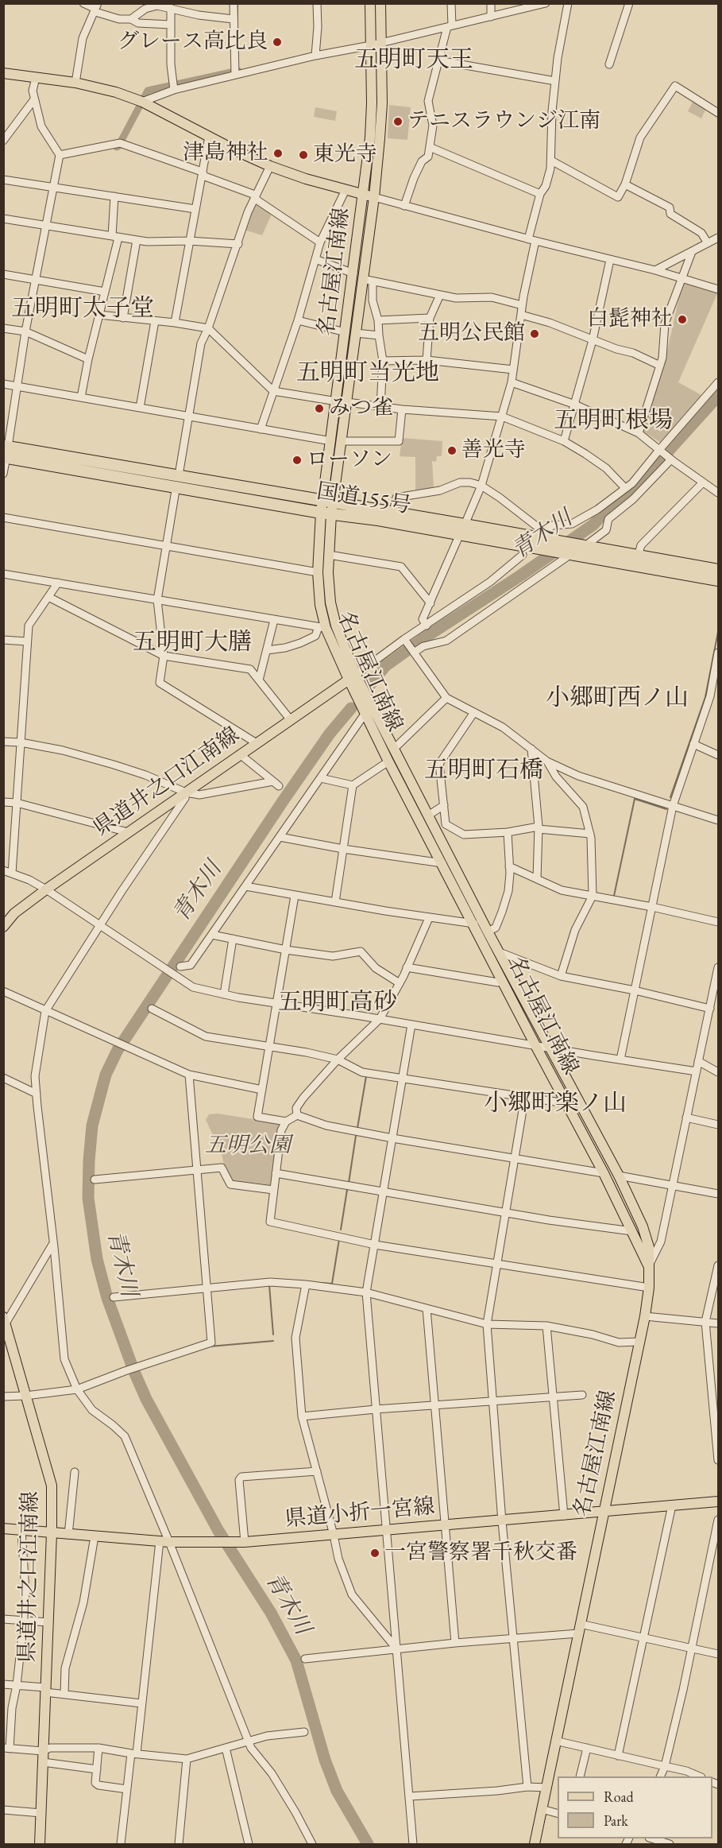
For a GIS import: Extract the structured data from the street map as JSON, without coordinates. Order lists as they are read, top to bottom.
{
  "streets": {
    "highway": ["国道155号"],
    "main road": ["名古屋江南線", "県道井之口江南線", "県道小折一宮線"]
  },
  "crossings": [
    ["名古屋江南線", "国道155号"],
    ["名古屋江南線", "県道井之口江南線"],
    ["名古屋江南線", "県道小折一宮線"],
    ["県道井之口江南線", "県道小折一宮線"]
  ],
  "districts": [
    "五明町天王",
    "五明町太子堂",
    "五明町当光地",
    "五明町根場",
    "五明町大膳",
    "小郷町西ノ山",
    "五明町石橋",
    "五明町高砂",
    "小郷町楽ノ山"
  ],
  "water": ["青木川"],
  "parks": ["五明公園"],
  "places": [
    "グレース高比良",
    "テニスラウンジ江南",
    "津島神社",
    "東光寺",
    "白髭神社",
    "五明公民館",
    "みつ雀",
    "善光寺",
    "ローソン",
    "一宮警察署千秋交番"
  ],
  "legend": ["Road", "Park"]
}
